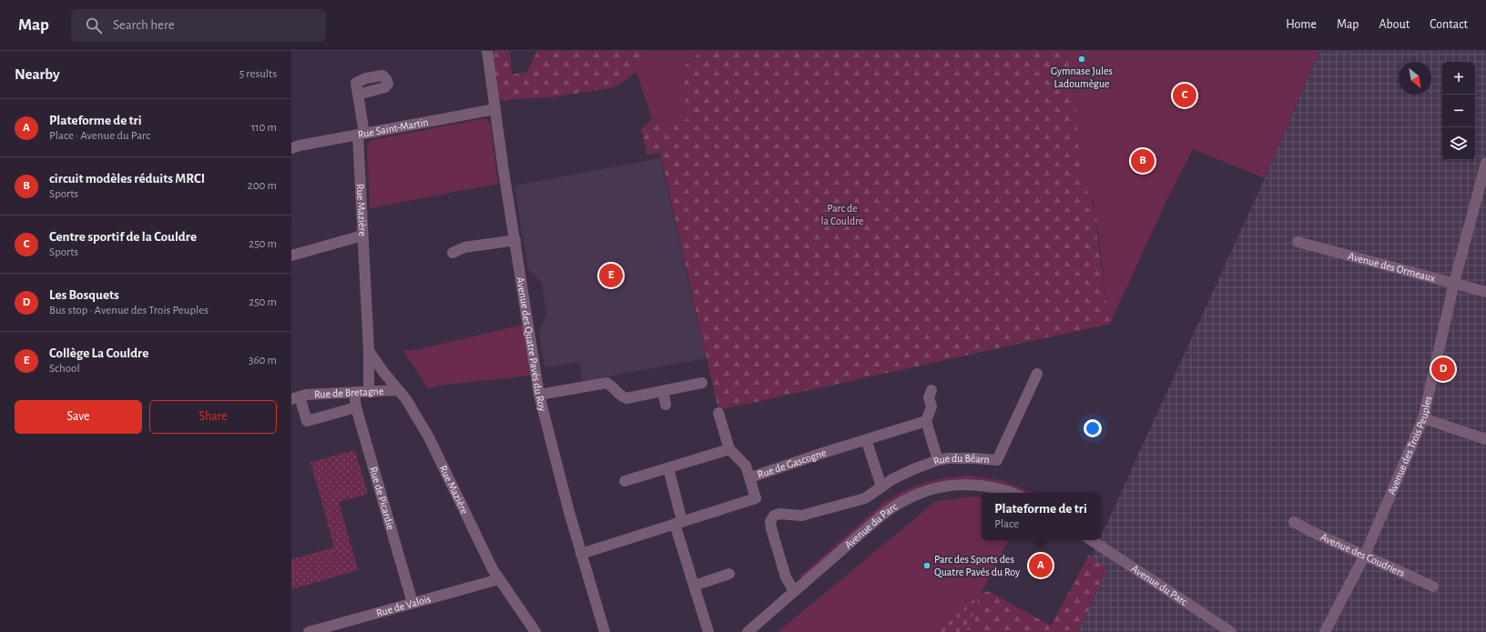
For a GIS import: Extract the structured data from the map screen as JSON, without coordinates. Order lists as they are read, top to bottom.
{
  "streets": {
    "street": [
      "Rue Saint-Martin",
      "Rue Mazière",
      "Avenue des Ormeaux",
      "Avenue des Quatre Pavés du Roy",
      "Rue de Bretagne",
      "Avenue des Trois Peuples",
      "Rue du Béarn",
      "Rue de Gascogne",
      "Rue de Picardie",
      "Avenue du Parc",
      "Avenue des Coudriers",
      "Rue de Valois"
    ]
  },
  "crossings": [
    ["Rue Saint-Martin", "Rue Mazière"],
    ["Rue Saint-Martin", "Avenue des Quatre Pavés du Roy"],
    ["Rue Mazière", "Rue de Bretagne"],
    ["Rue Mazière", "Rue de Valois"],
    ["Avenue des Ormeaux", "Avenue des Trois Peuples"],
    ["Avenue des Quatre Pavés du Roy", "Rue de Gascogne"],
    ["Rue de Bretagne", "Rue de Picardie"],
    ["Avenue des Trois Peuples", "Avenue des Coudriers"],
    ["Rue du Béarn", "Avenue du Parc"],
    ["Rue de Picardie", "Rue de Valois"]
  ],
  "parks": ["Parc de la Couldre"],
  "places": ["Gymnase Jules Ladoumègue", "Parc des Sports des Quatre Pavés du Roy"],
  "north": "bottom right",
  "page": {
    "header": "Map",
    "search": "Search here",
    "nav": [
      "Home",
      "Map",
      "About",
      "Contact"
    ],
    "heading": ["Nearby", "5 results"],
    "map_buttons": ["+", "−"],
    "pins": [
      "C",
      "B",
      "E",
      "D",
      "A"
    ],
    "list": [
      {
        "mark": "A",
        "name": "Plateforme de tri",
        "note": "Place · Avenue du Parc",
        "value": "110 m"
      },
      {
        "mark": "B",
        "name": "circuit modèles réduits MRCI",
        "note": "Sports",
        "value": "200 m"
      },
      {
        "mark": "C",
        "name": "Centre sportif de la Couldre",
        "note": "Sports",
        "value": "250 m"
      },
      {
        "mark": "D",
        "name": "Les Bosquets",
        "note": "Bus stop · Avenue des Trois Peuples",
        "value": "250 m"
      },
      {
        "mark": "E",
        "name": "Collège La Couldre",
        "note": "School",
        "value": "360 m"
      }
    ],
    "buttons": ["Save", "Share"],
    "popup": ["Plateforme de tri", "Place"]
  }
}
